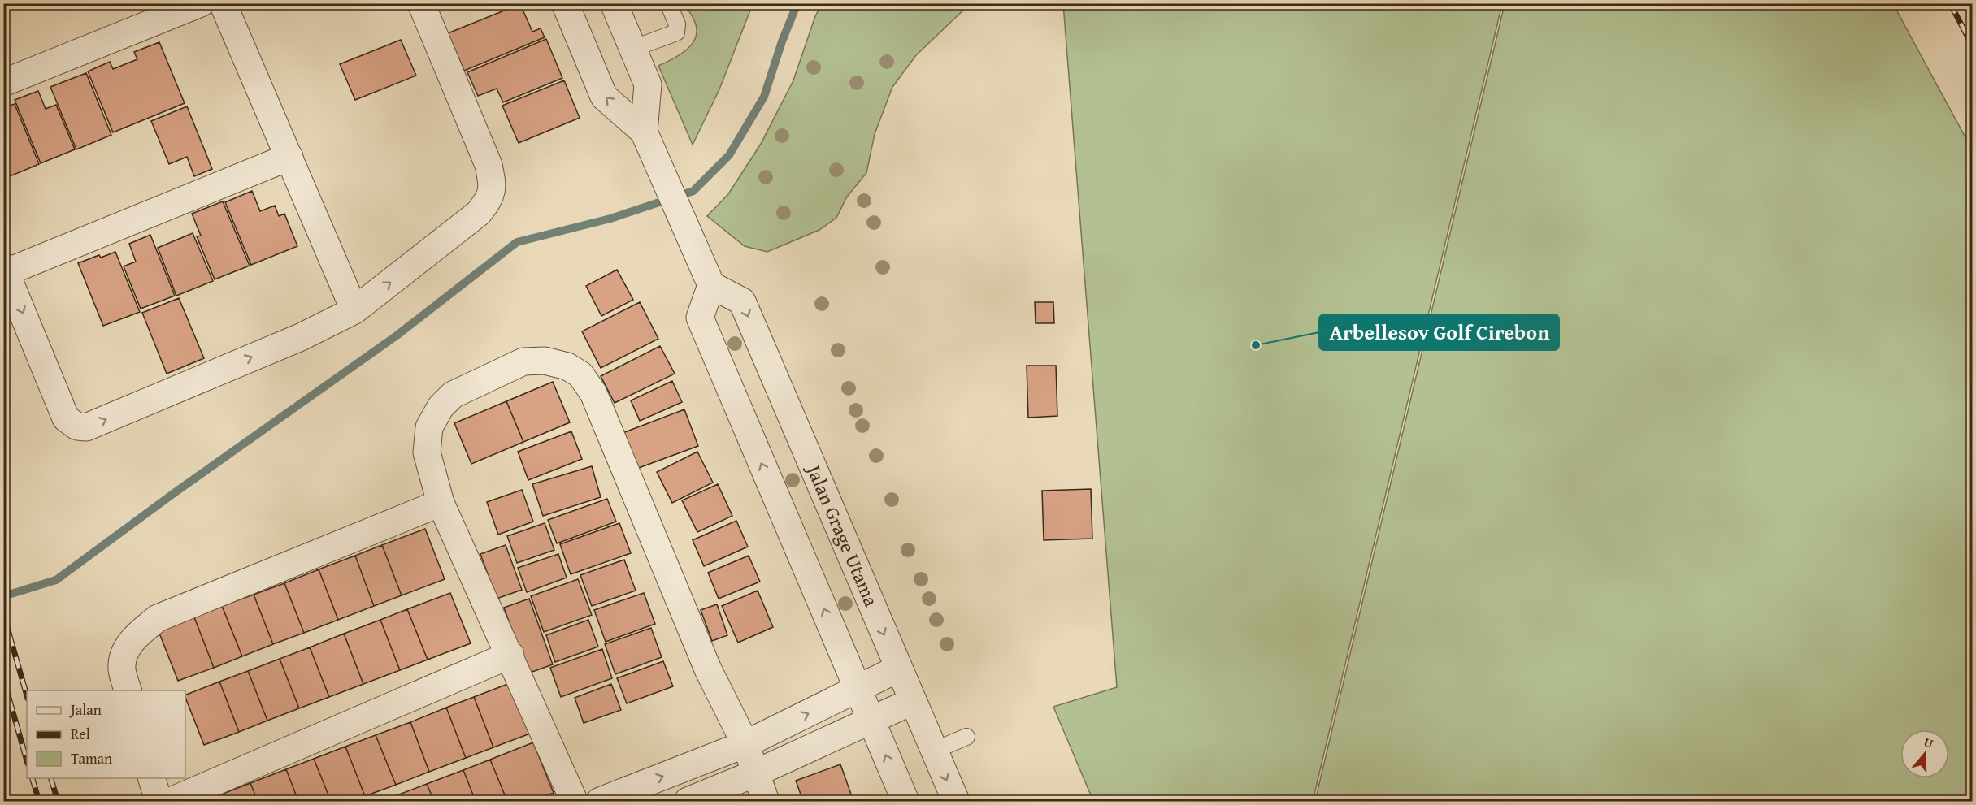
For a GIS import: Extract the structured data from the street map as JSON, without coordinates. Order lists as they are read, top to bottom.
{
  "streets": {
    "street": ["Jalan Grage Utama"]
  },
  "places": ["Arbellesov Golf Cirebon"],
  "legend": ["Jalan", "Rel", "Taman"],
  "north": "top"
}
